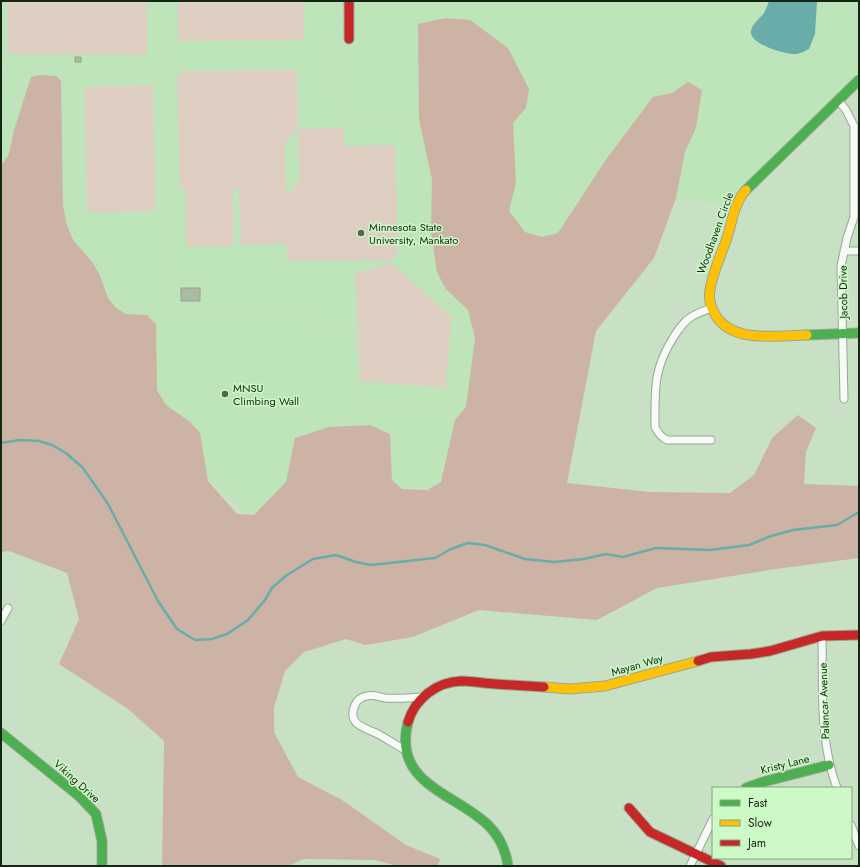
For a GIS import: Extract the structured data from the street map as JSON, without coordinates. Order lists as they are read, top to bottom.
{
  "streets": {
    "street": [
      "Woodhaven Circle",
      "Jacob Drive",
      "Mayan Way",
      "Palancar Avenue",
      "Kristy Lane",
      "Viking Drive"
    ]
  },
  "crossings": [
    ["Woodhaven Circle", "Jacob Drive"],
    ["Mayan Way", "Palancar Avenue"],
    ["Palancar Avenue", "Kristy Lane"]
  ],
  "places": ["Minnesota State University, Mankato", "MNSU Climbing Wall"],
  "legend": ["Fast", "Slow", "Jam"]
}
